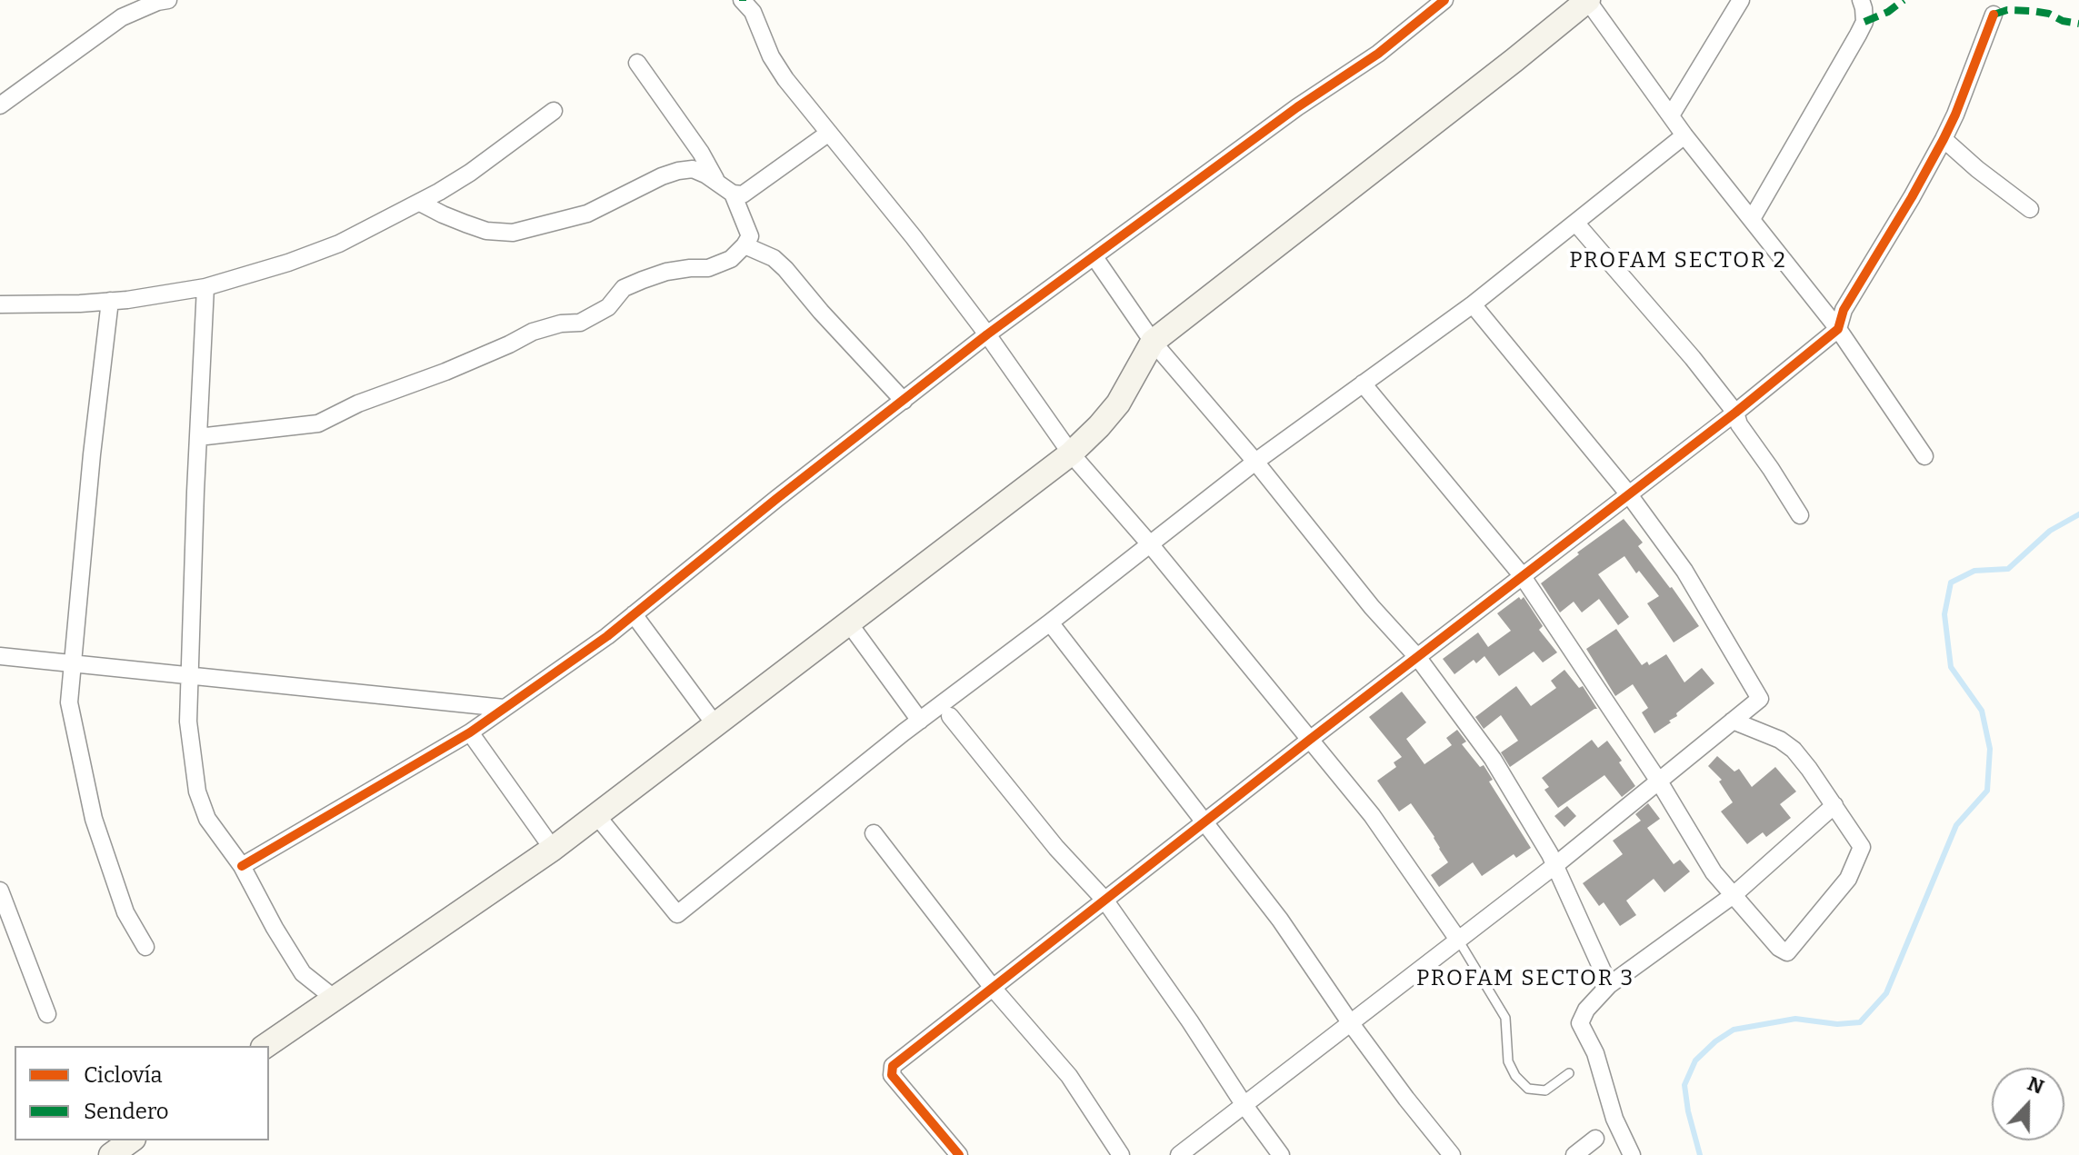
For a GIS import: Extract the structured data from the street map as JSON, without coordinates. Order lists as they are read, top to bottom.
{
  "districts": ["PROFAM SECTOR 2", "PROFAM SECTOR 3"],
  "legend": ["Ciclovía", "Sendero"],
  "north": "top"
}
